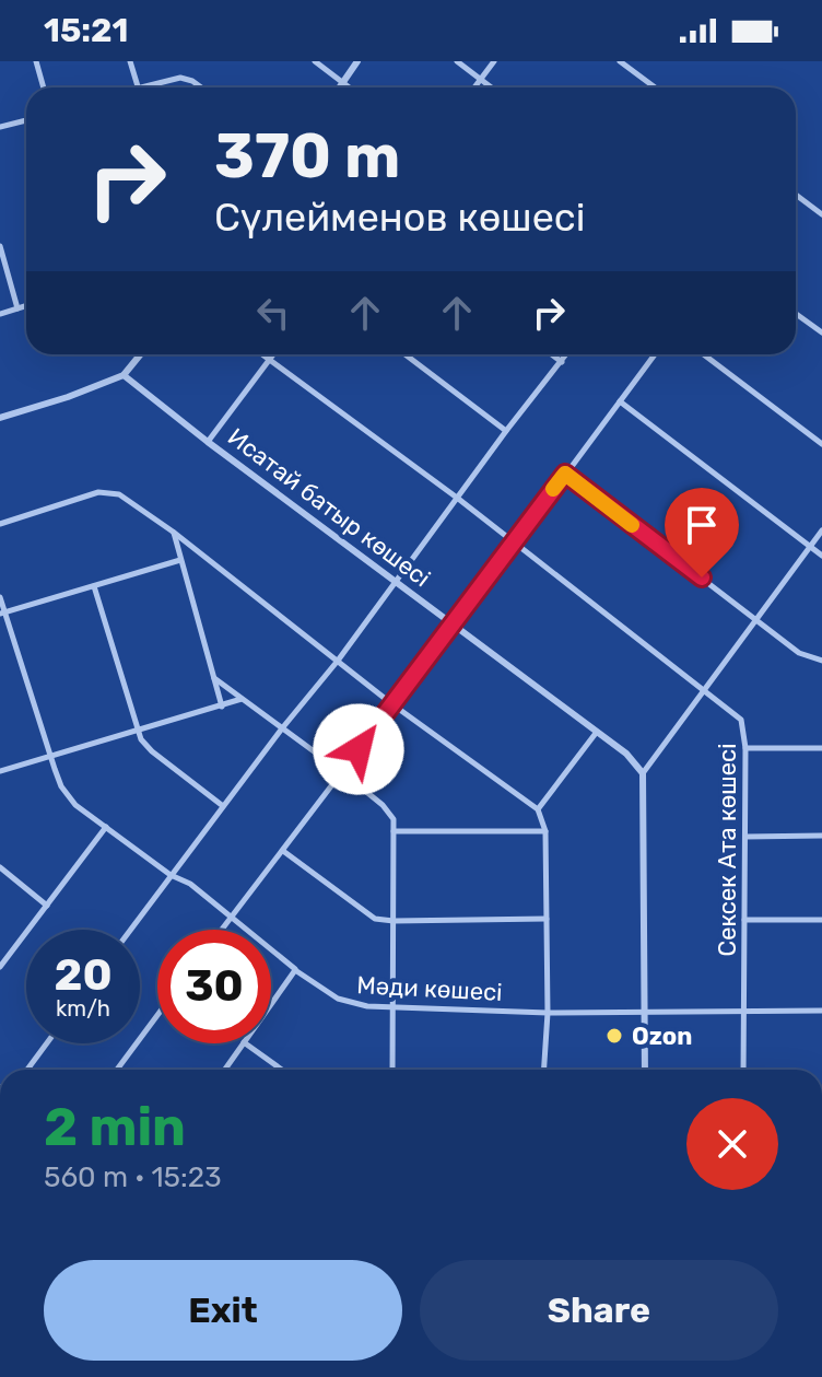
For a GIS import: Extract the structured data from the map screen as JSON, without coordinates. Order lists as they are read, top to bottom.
{
  "streets": {
    "street": ["Исатай батыр көшесі", "Сексек Ата көшесі", "Мәди көшесі"]
  },
  "crossings": [
    ["Сексек Ата көшесі", "Мәди көшесі"]
  ],
  "places": ["Ozon"],
  "page": {
    "status": "15:21",
    "turn": ["370 m", "Сүлейменов көшесі"],
    "speed": "20 km/h",
    "limit": "30",
    "heading": ["2 min", "560 m · 15:23"],
    "buttons": ["Exit", "Share"]
  }
}
